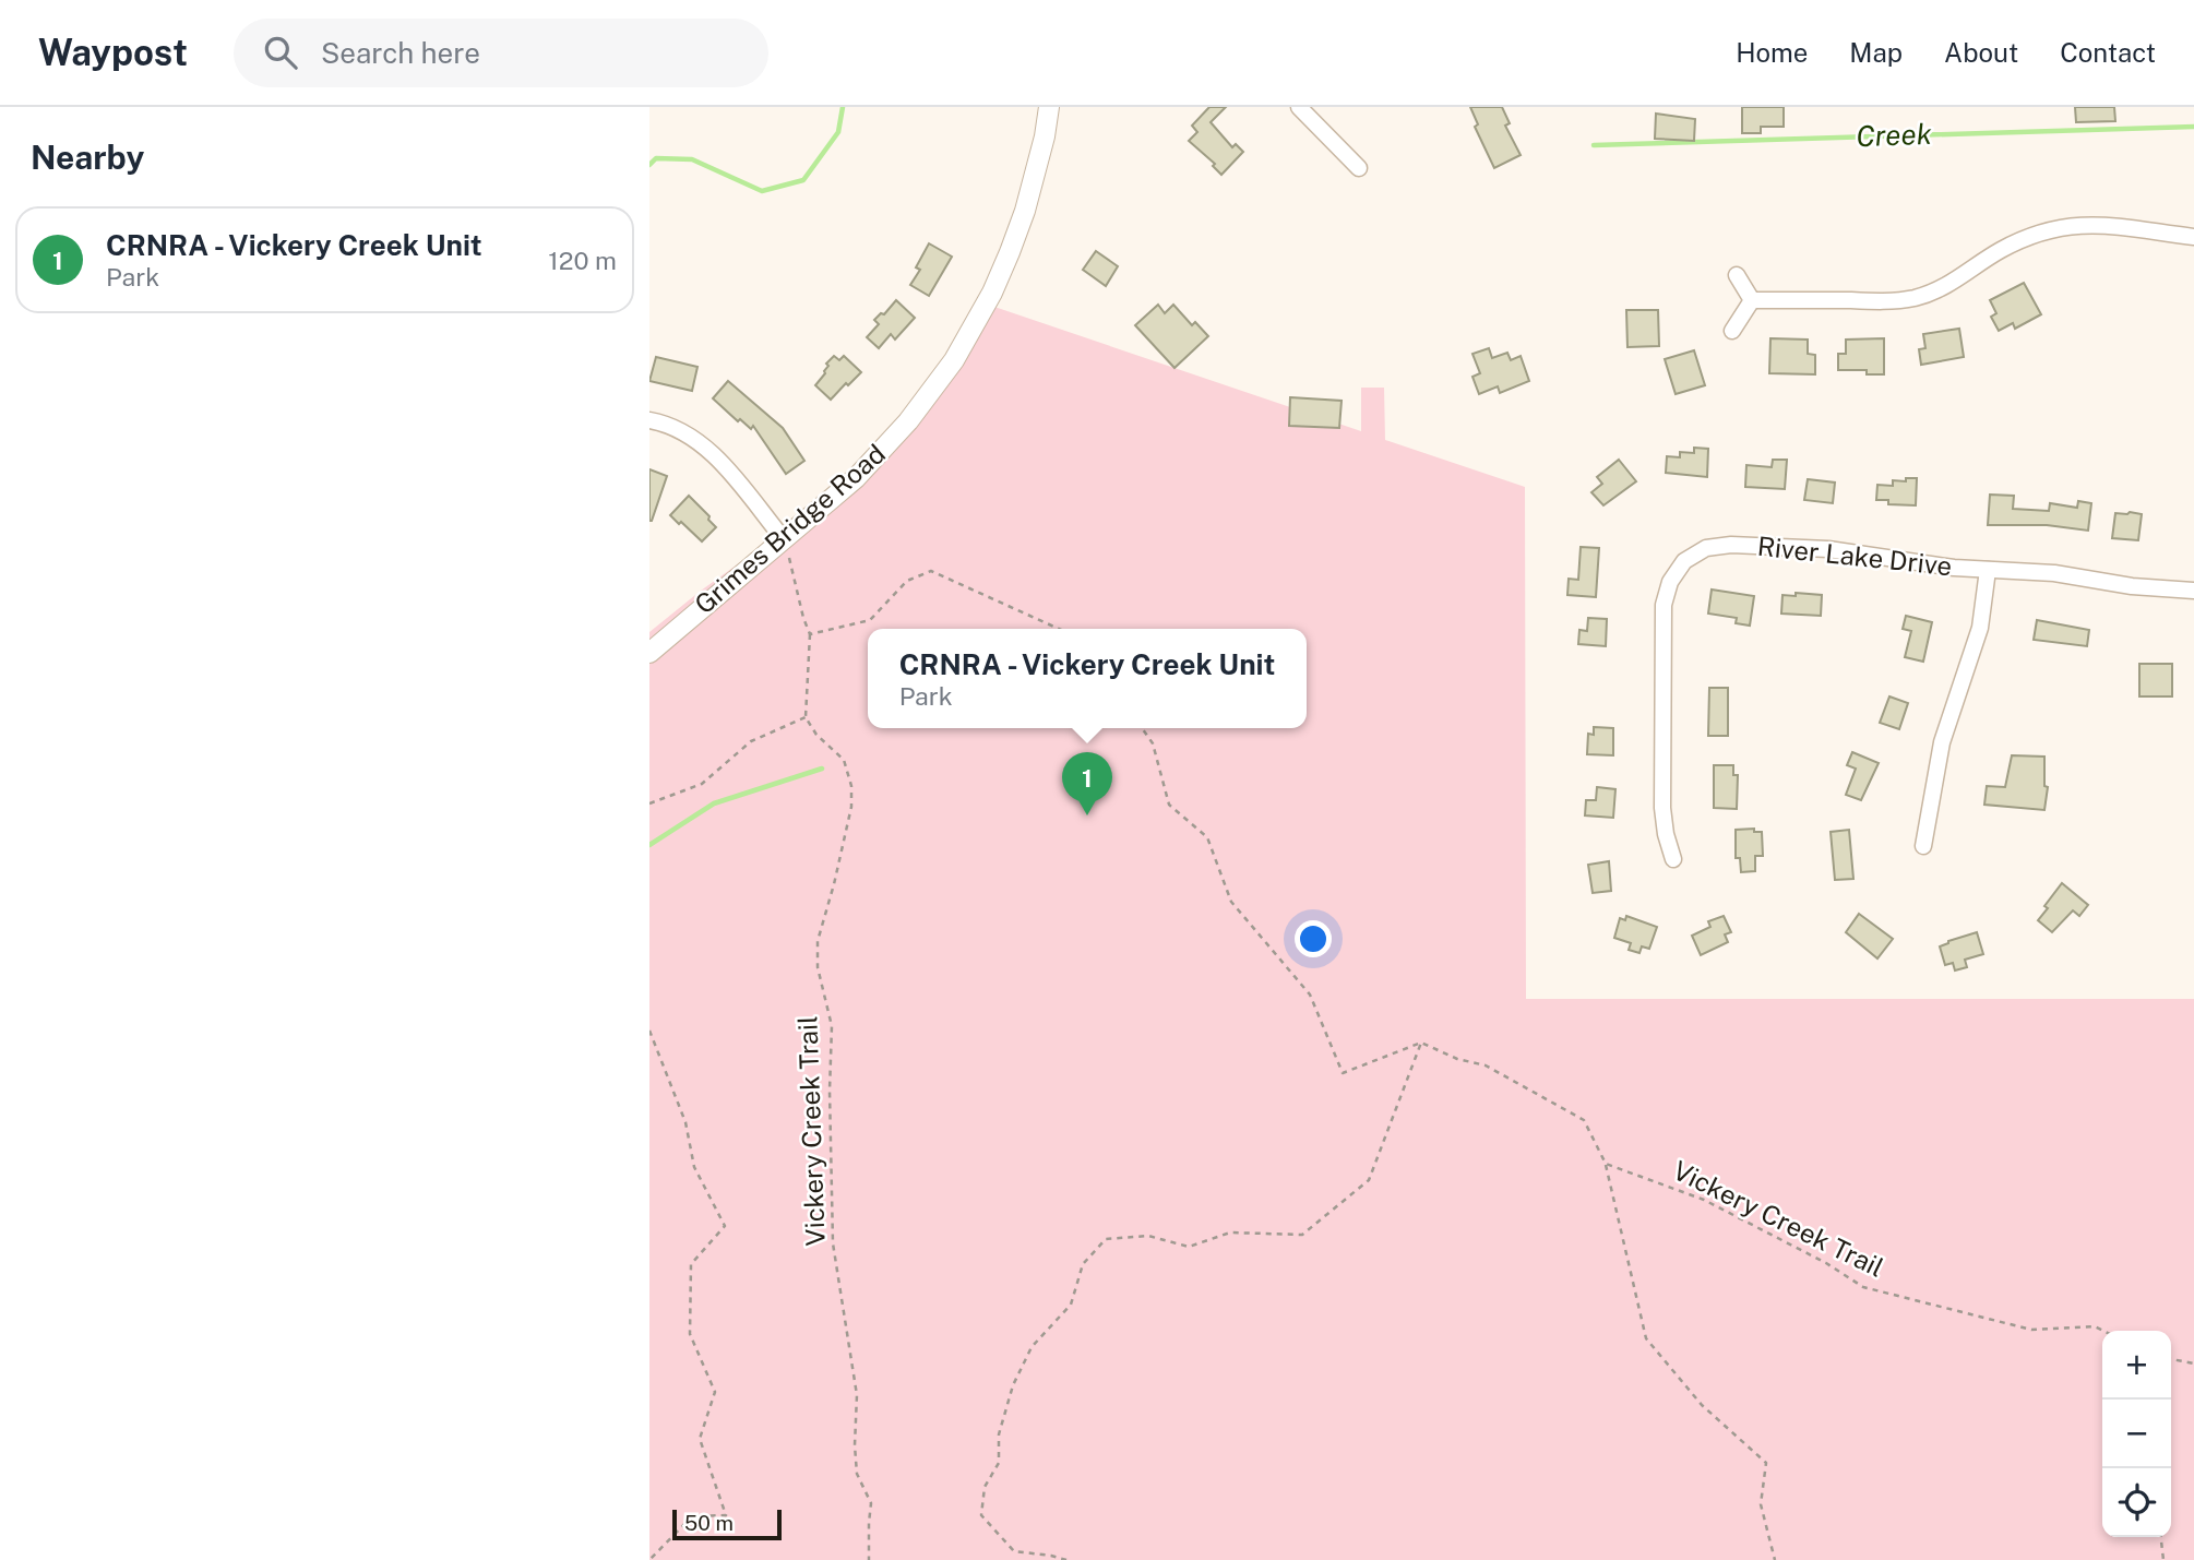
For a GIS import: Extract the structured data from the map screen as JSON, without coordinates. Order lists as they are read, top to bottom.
{
  "streets": {
    "street": ["Grimes Bridge Road", "River Lake Drive"],
    "path": ["Vickery Creek Trail"]
  },
  "water": ["Creek"],
  "scale_bar": "50 m",
  "page": {
    "header": "Waypost",
    "search": "Search here",
    "nav": [
      "Home",
      "Map",
      "About",
      "Contact"
    ],
    "heading": "Nearby",
    "list": [
      {
        "mark": "1",
        "name": "CRNRA - Vickery Creek Unit",
        "note": "Park",
        "value": "120 m"
      }
    ],
    "popup": ["CRNRA - Vickery Creek Unit", "Park"],
    "pins": "1",
    "map_buttons": ["+", "−"],
    "scale": "50 m"
  }
}
